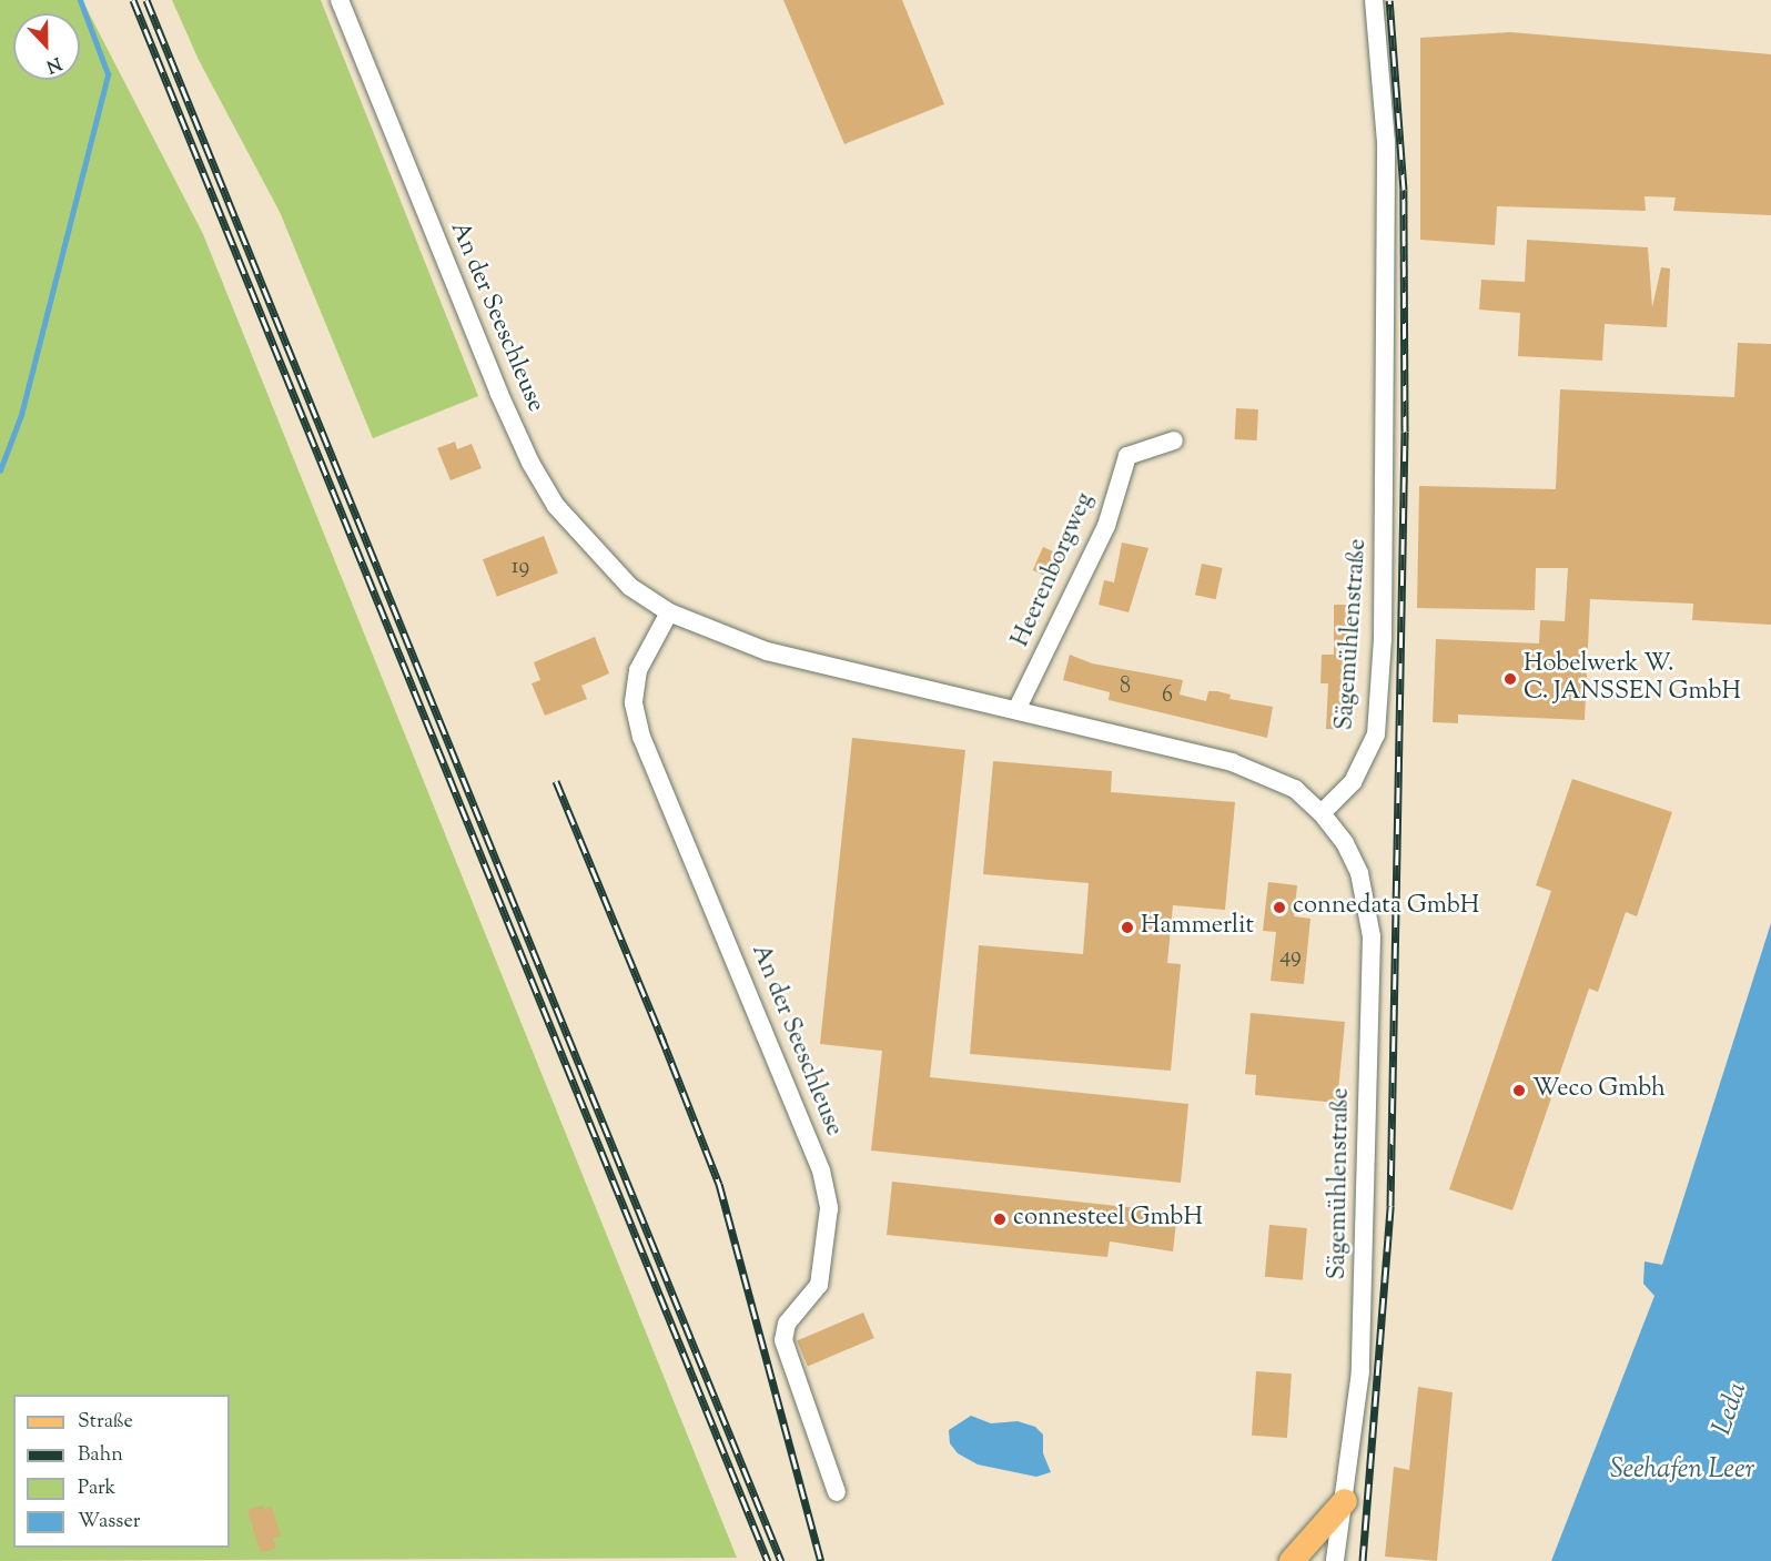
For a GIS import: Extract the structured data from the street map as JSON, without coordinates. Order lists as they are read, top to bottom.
{
  "streets": {
    "street": ["An der Seeschleuse", "Heerenborgweg", "Sägemühlenstraße"]
  },
  "crossings": [
    ["An der Seeschleuse", "Heerenborgweg"],
    ["An der Seeschleuse", "Sägemühlenstraße"]
  ],
  "water": ["Leda", "Seehafen Leer"],
  "places": [
    "Hobelwerk W. C. JANSSEN GmbH",
    "connedata GmbH",
    "Hammerlit",
    "Weco Gmbh",
    "connesteel GmbH"
  ],
  "house_numbers": [
    "19",
    "8",
    "6",
    "49"
  ],
  "legend": [
    "Straße",
    "Bahn",
    "Park",
    "Wasser"
  ],
  "north": "bottom"
}
